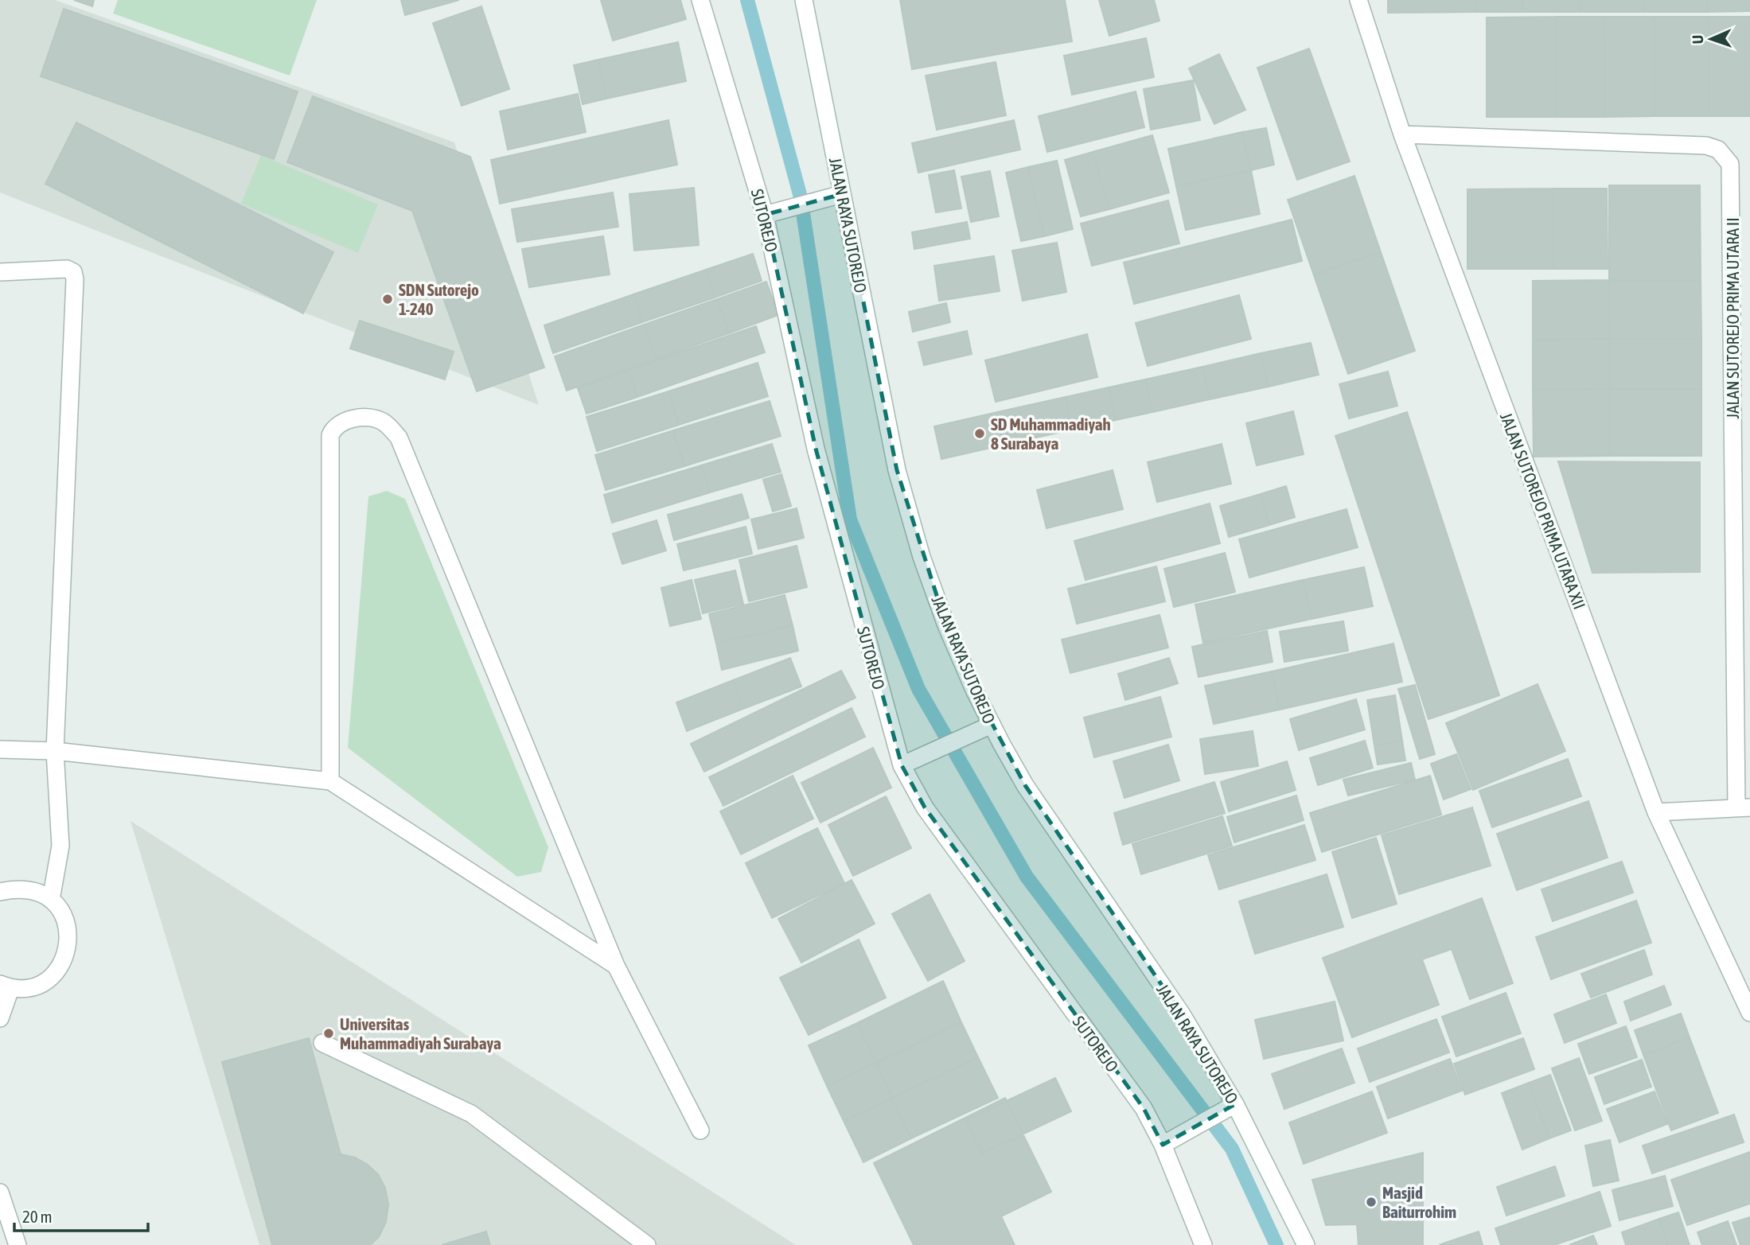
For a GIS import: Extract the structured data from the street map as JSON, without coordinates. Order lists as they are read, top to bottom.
{
  "streets": {
    "street": [
      "SUTOREJO",
      "JALAN RAYA SUTOREJO",
      "JALAN SUTOREJO PRIMA UTARA II",
      "JALAN SUTOREJO PRIMA UTARA XII"
    ]
  },
  "crossings": [
    ["JALAN SUTOREJO PRIMA UTARA II", "JALAN SUTOREJO PRIMA UTARA XII"]
  ],
  "places": [
    "SDN Sutorejo 1-240",
    "SD Muhammadiyah 8 Surabaya",
    "Universitas Muhammadiyah Surabaya",
    "Masjid Baiturrohim"
  ],
  "scale_bar": "20 m",
  "north": "left"
}
